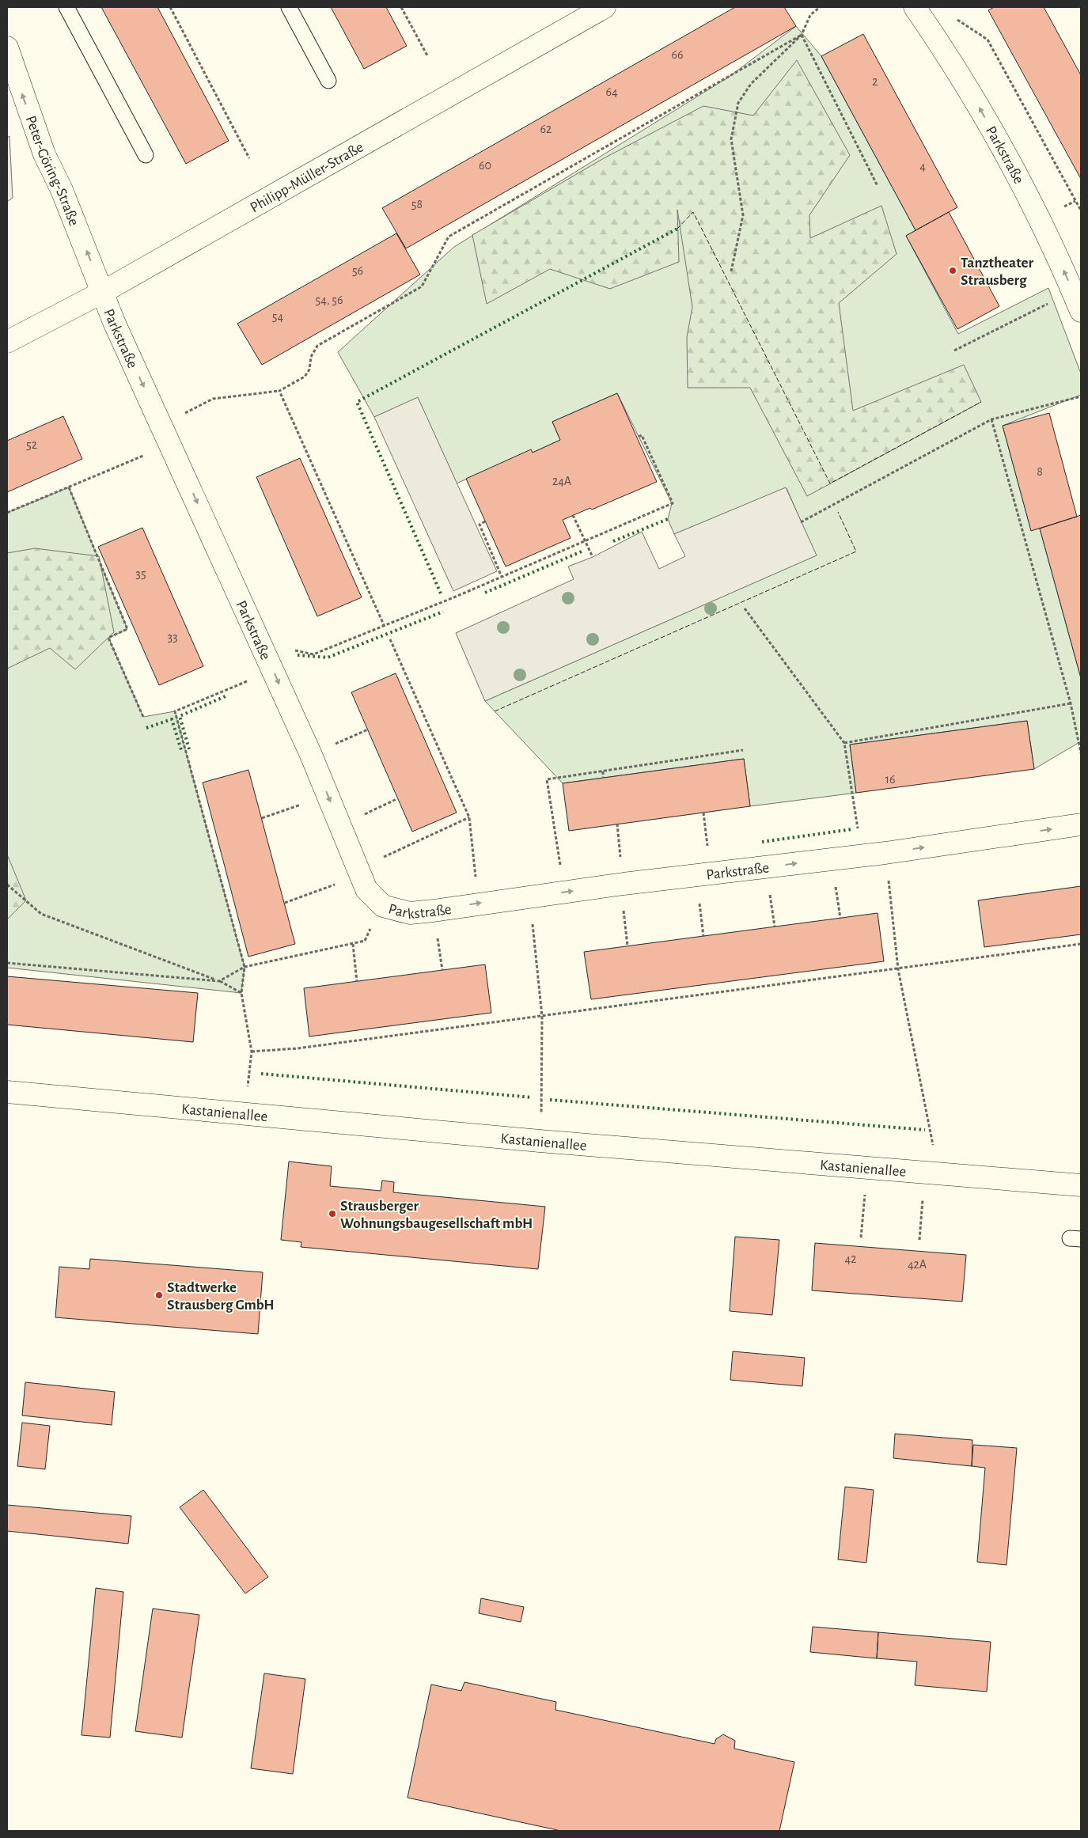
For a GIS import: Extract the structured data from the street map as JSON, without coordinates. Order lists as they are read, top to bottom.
{
  "streets": {
    "street": [
      "Parkstraße",
      "Peter-Göring-Straße",
      "Philipp-Müller-Straße",
      "Kastanienallee"
    ]
  },
  "crossings": [
    ["Parkstraße", "Peter-Göring-Straße"],
    ["Parkstraße", "Philipp-Müller-Straße"],
    ["Peter-Göring-Straße", "Philipp-Müller-Straße"]
  ],
  "one_way": ["Peter-Göring-Straße"],
  "places": ["Tanztheater Strausberg", "Strausberger Wohnungsbaugesellschaft mbH", "Stadtwerke Strausberg GmbH"],
  "house_numbers": [
    "66",
    "2",
    "64",
    "62",
    "60",
    "4",
    "58",
    "56",
    "54, 56",
    "54",
    "52",
    "8",
    "24A",
    "35",
    "33",
    "16",
    "42",
    "42A"
  ]
}
